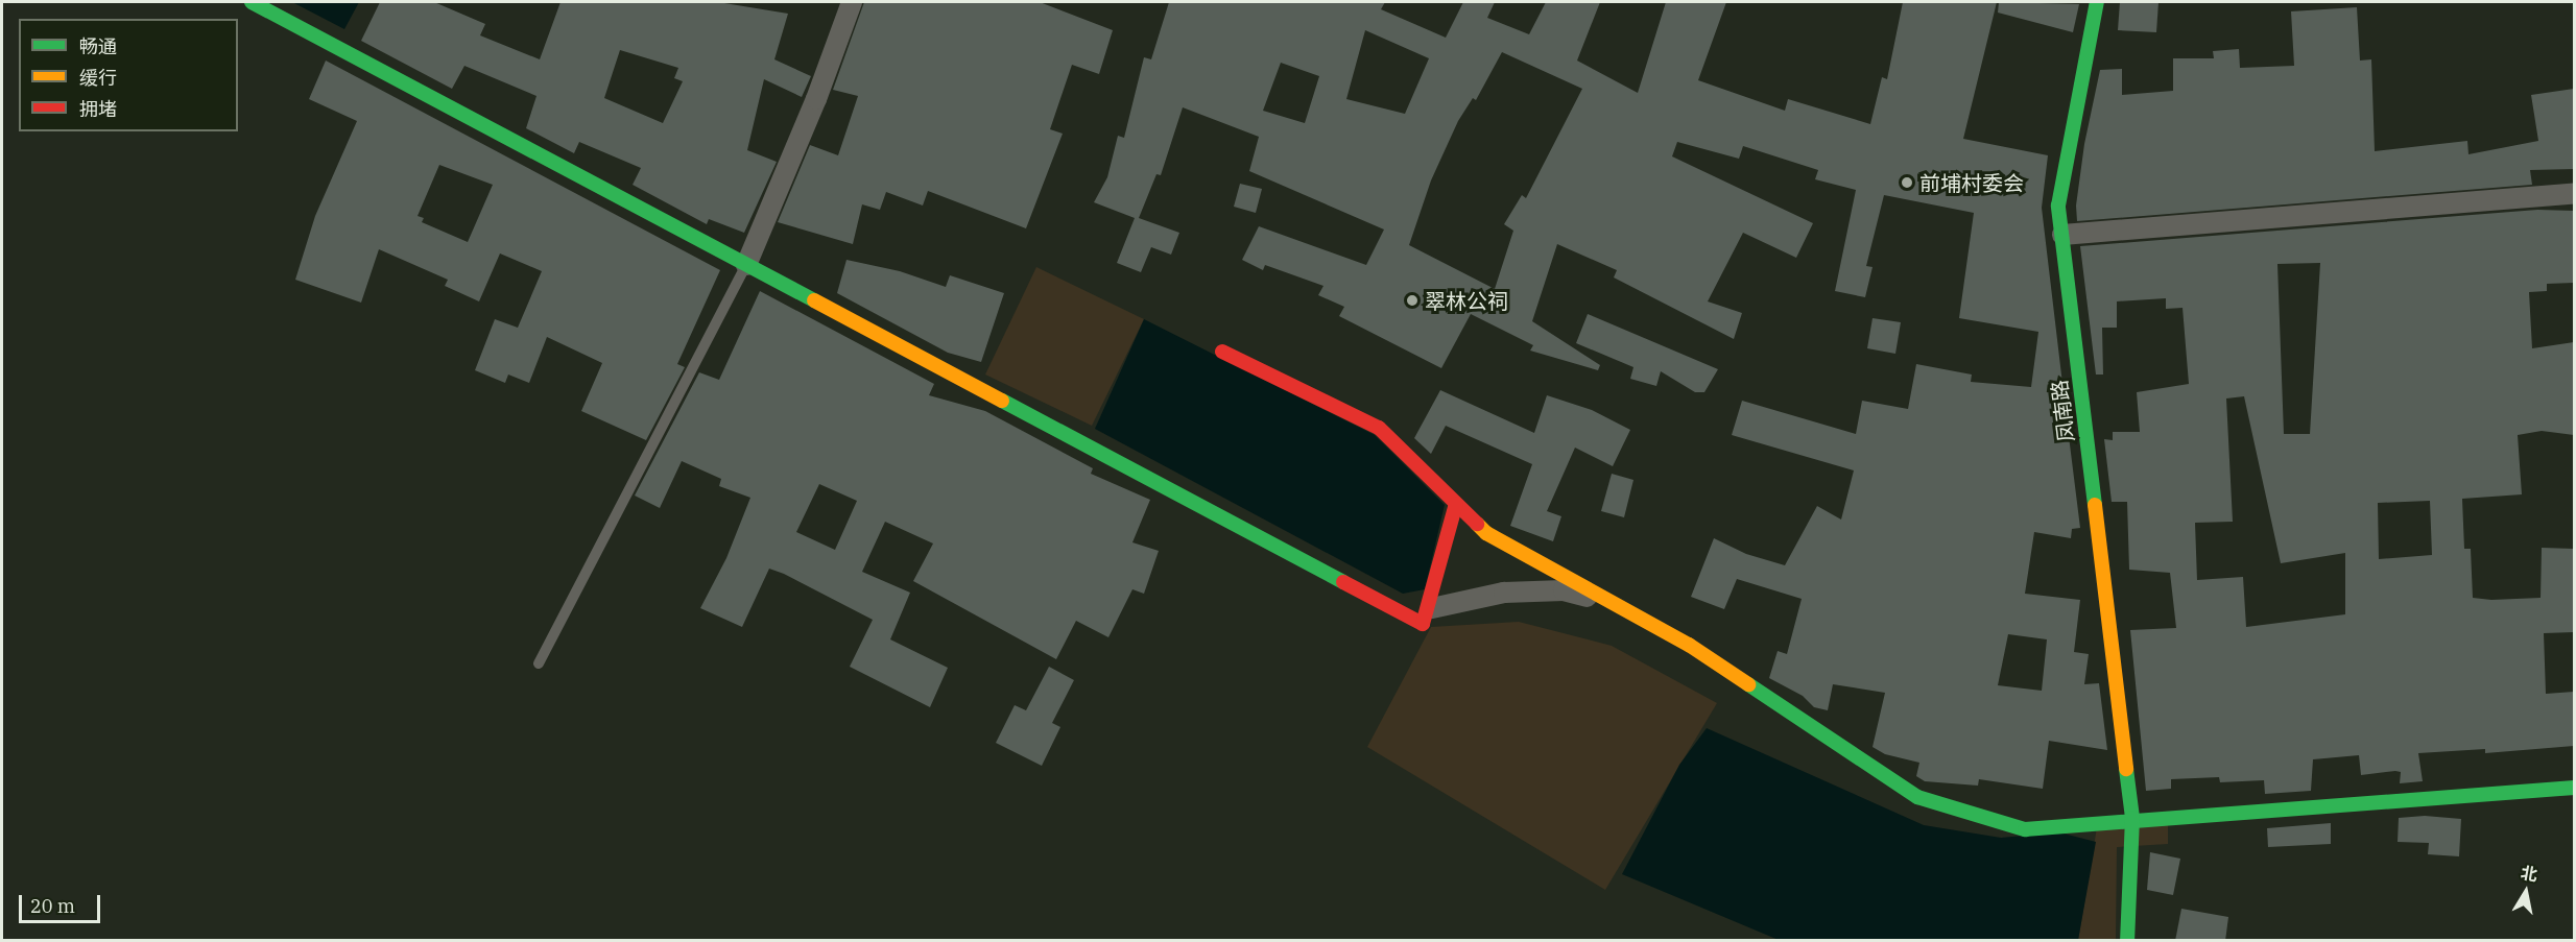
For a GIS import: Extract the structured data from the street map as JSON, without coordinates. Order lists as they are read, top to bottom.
{
  "streets": {
    "street": ["凤南路"]
  },
  "places": ["前埔村委会", "翠林公祠"],
  "legend": ["畅通", "缓行", "拥堵"],
  "scale_bar": "20 m",
  "north": "top"
}
